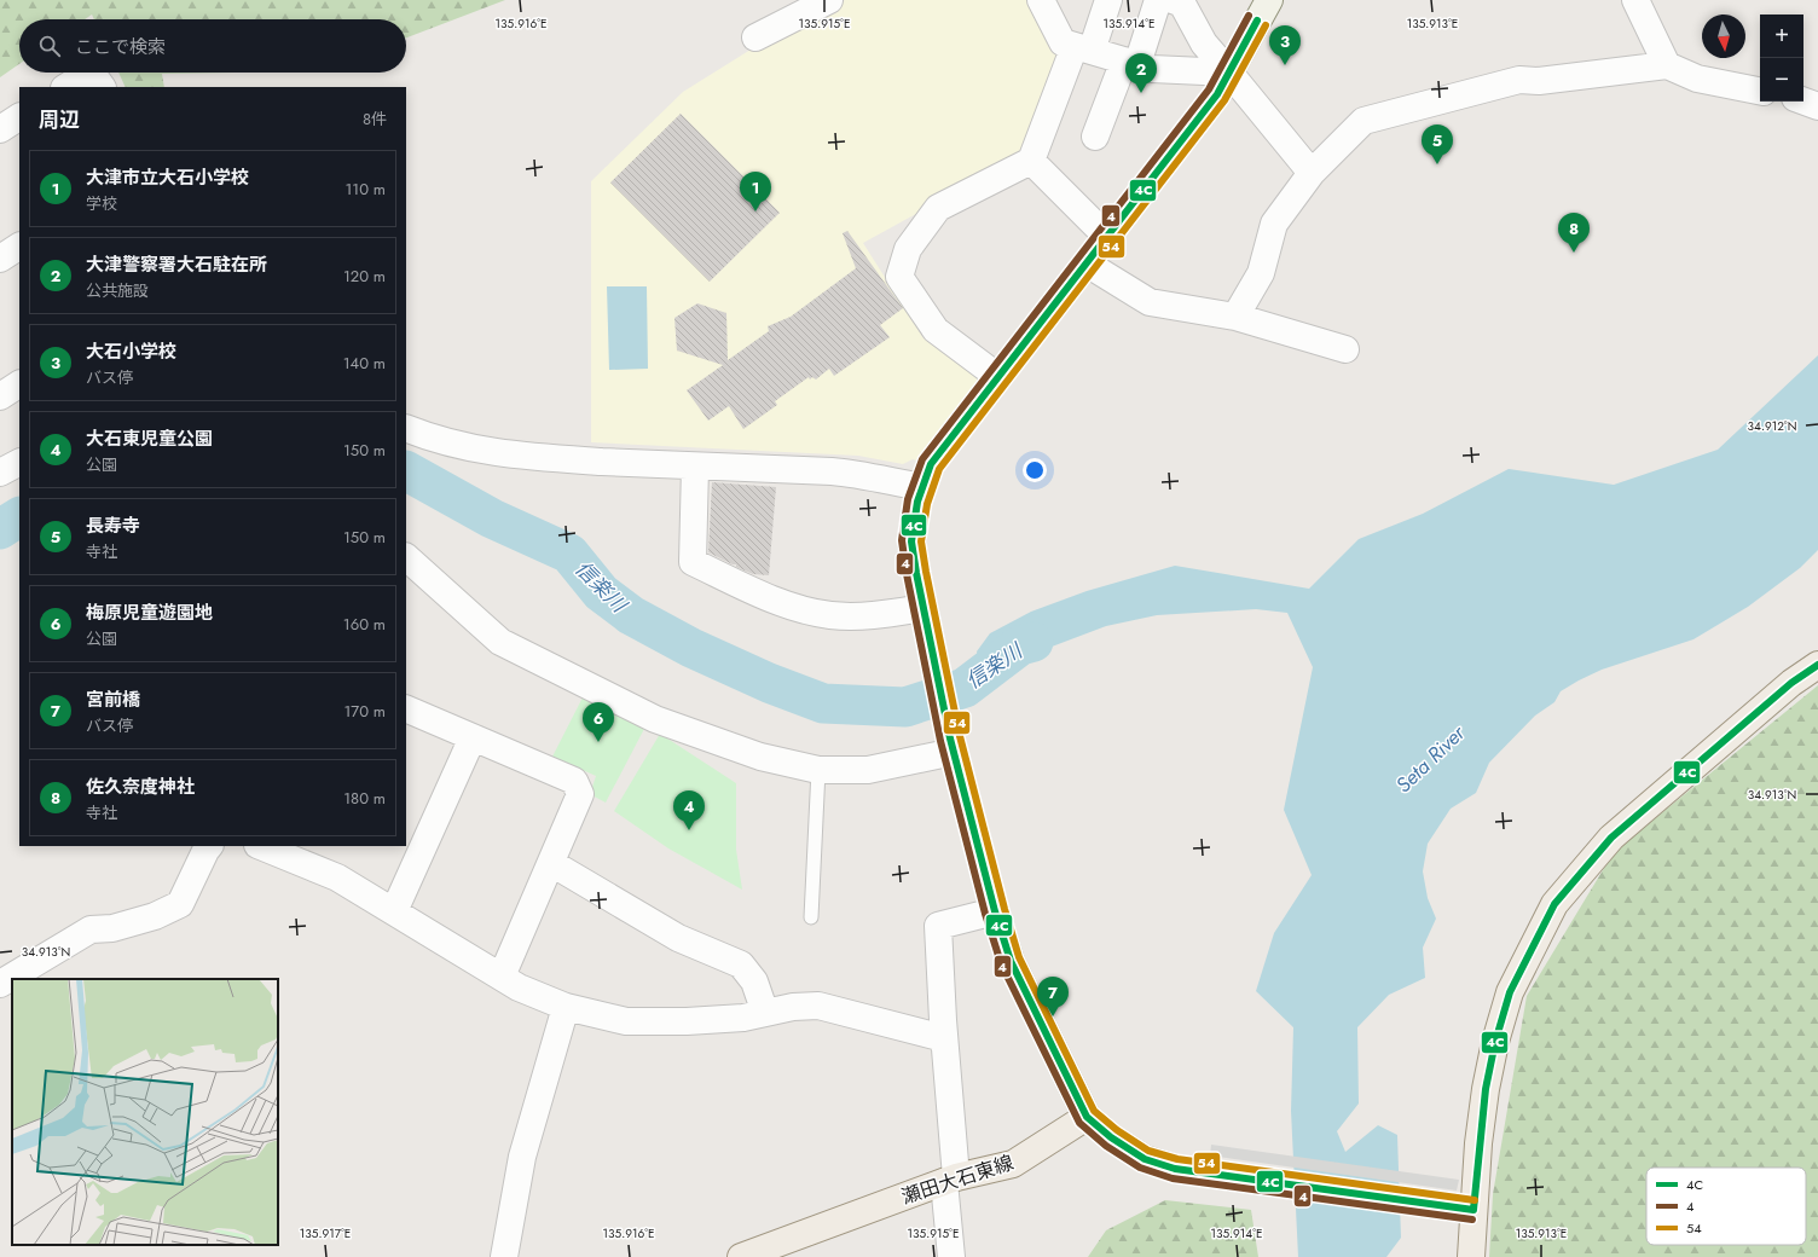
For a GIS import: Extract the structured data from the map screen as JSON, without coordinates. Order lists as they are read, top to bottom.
{
  "streets": {
    "main road": ["瀬田大石東線"]
  },
  "water": ["信楽川", "Seta River"],
  "lines": ["transit line 4", "transit line 4C", "transit line 54"],
  "legend": ["4C", "4", "54"],
  "north": "bottom",
  "page": {
    "map_buttons": ["+", "−"],
    "search": "ここで検索",
    "pins": [
      "3",
      "2",
      "5",
      "1",
      "8",
      "6",
      "4",
      "7"
    ],
    "heading": ["周辺", "8件"],
    "list": [
      {
        "mark": "1",
        "name": "大津市立大石小学校",
        "note": "学校",
        "value": "110 m"
      },
      {
        "mark": "2",
        "name": "大津警察署大石駐在所",
        "note": "公共施設",
        "value": "120 m"
      },
      {
        "mark": "3",
        "name": "大石小学校",
        "note": "バス停",
        "value": "140 m"
      },
      {
        "mark": "4",
        "name": "大石東児童公園",
        "note": "公園",
        "value": "150 m"
      },
      {
        "mark": "5",
        "name": "長寿寺",
        "note": "寺社",
        "value": "150 m"
      },
      {
        "mark": "6",
        "name": "梅原児童遊園地",
        "note": "公園",
        "value": "160 m"
      },
      {
        "mark": "7",
        "name": "宮前橋",
        "note": "バス停",
        "value": "170 m"
      },
      {
        "mark": "8",
        "name": "佐久奈度神社",
        "note": "寺社",
        "value": "180 m"
      }
    ]
  },
  "coordinates": [
    "135.916°E",
    "135.915°E",
    "135.914°E",
    "135.913°E",
    "34.912°N",
    "34.913°N",
    "135.917°E"
  ]
}
